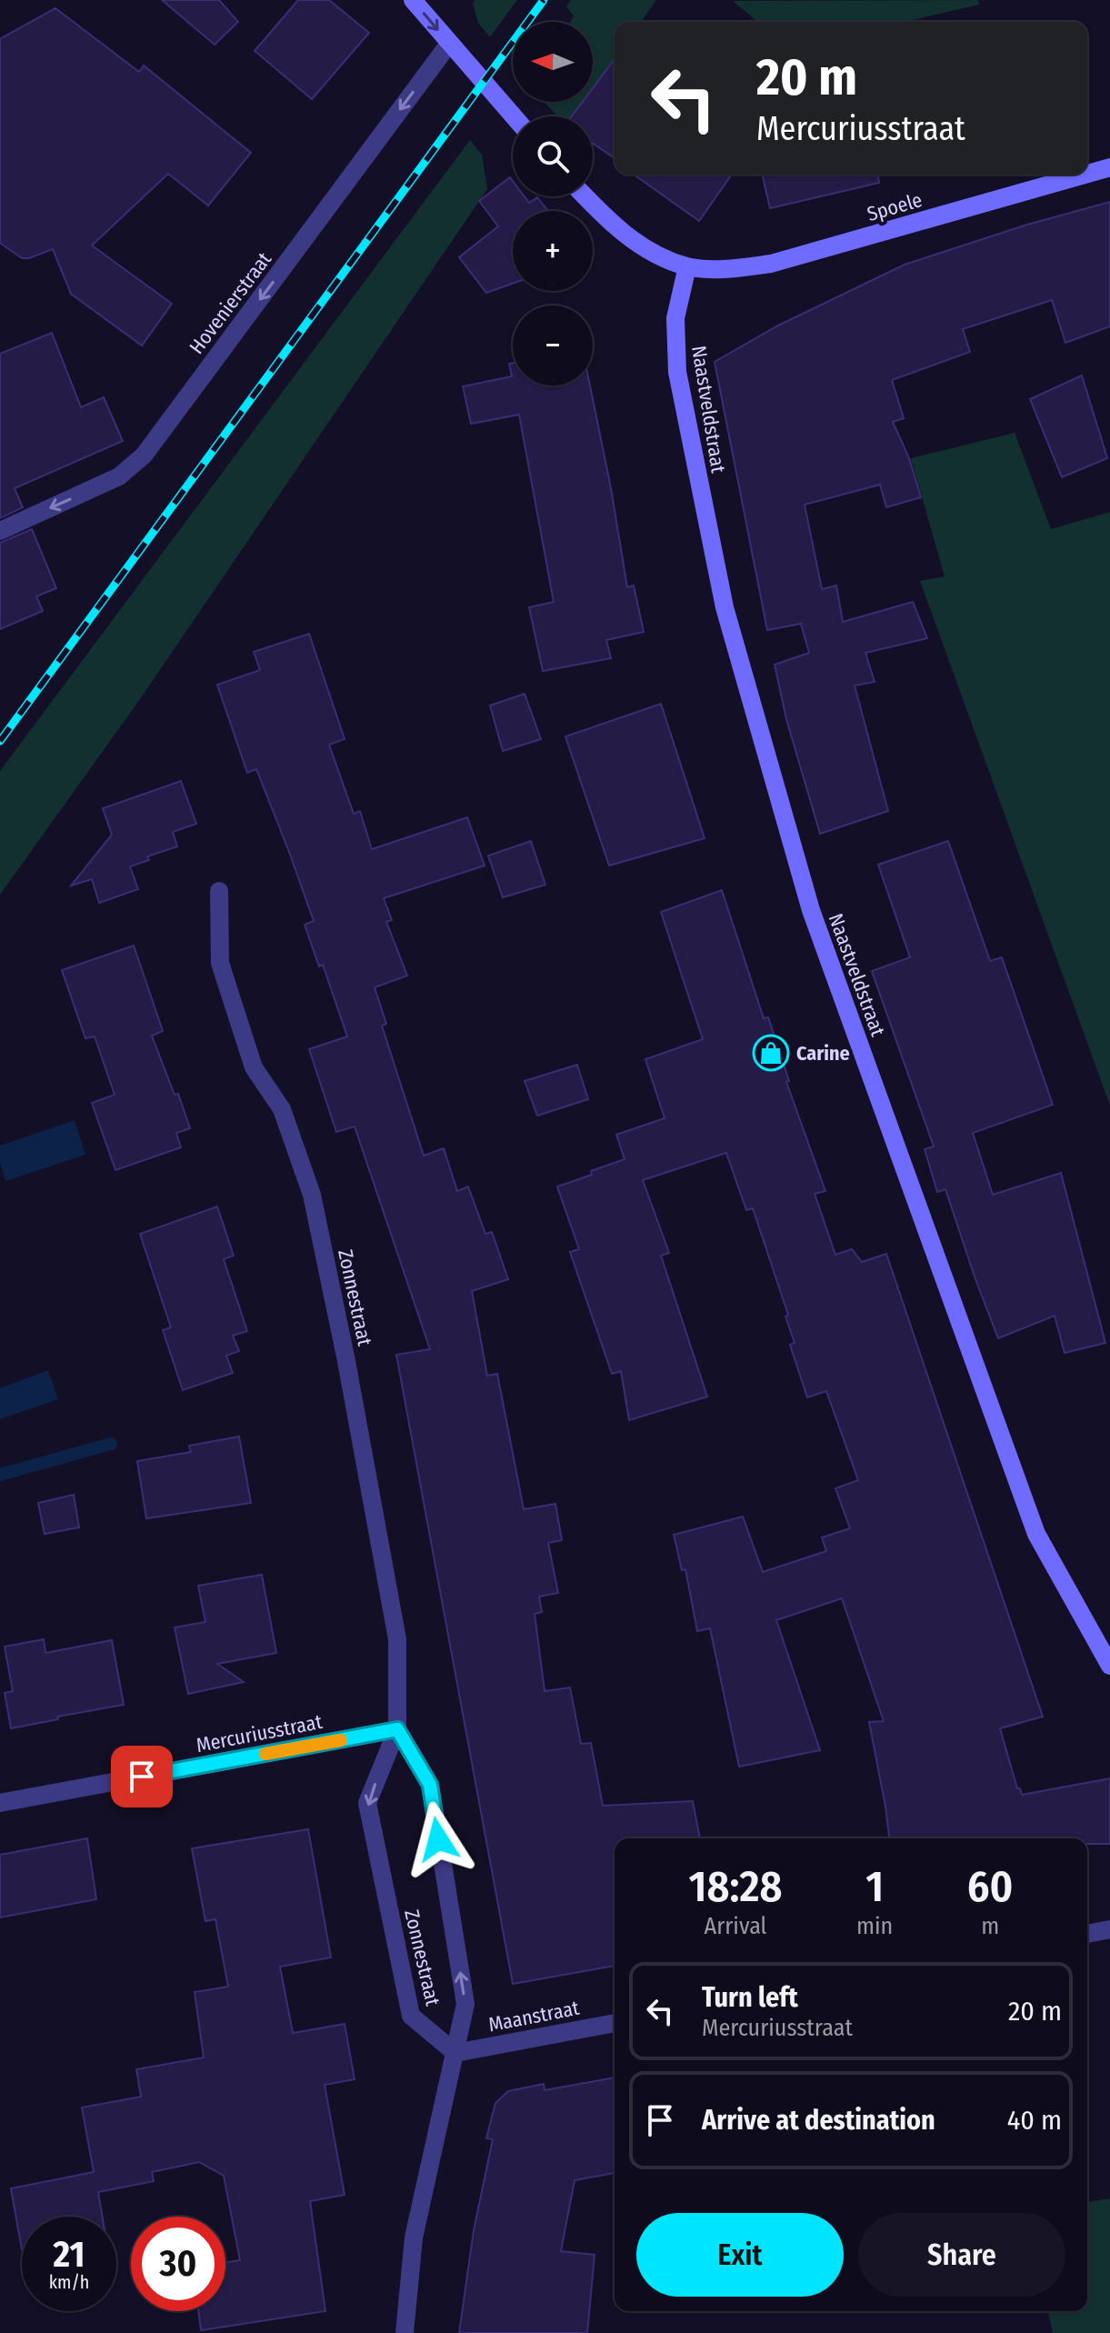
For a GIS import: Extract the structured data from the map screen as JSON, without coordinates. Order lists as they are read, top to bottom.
{
  "streets": {
    "street": [
      "Spoele",
      "Hovenierstraat",
      "Naastveldstraat",
      "Zonnestraat",
      "Mercuriusstraat",
      "Maanstraat"
    ]
  },
  "crossings": [
    ["Spoele", "Naastveldstraat"],
    ["Zonnestraat", "Mercuriusstraat"],
    ["Zonnestraat", "Maanstraat"]
  ],
  "one_way": ["Hovenierstraat"],
  "places": {
    "shop": ["Carine"]
  },
  "north": "left",
  "page": {
    "map_buttons": ["+", "−"],
    "turn": ["20 m", "Mercuriusstraat"],
    "eta": [
      "18:28",
      "Arrival",
      "1",
      "min",
      "60",
      "m"
    ],
    "list": [
      {
        "name": "Turn left",
        "note": "Mercuriusstraat",
        "value": "20 m"
      },
      {
        "name": "Arrive at destination",
        "value": "40 m"
      }
    ],
    "buttons": ["Exit", "Share"],
    "speed": "21 km/h",
    "limit": "30"
  }
}
